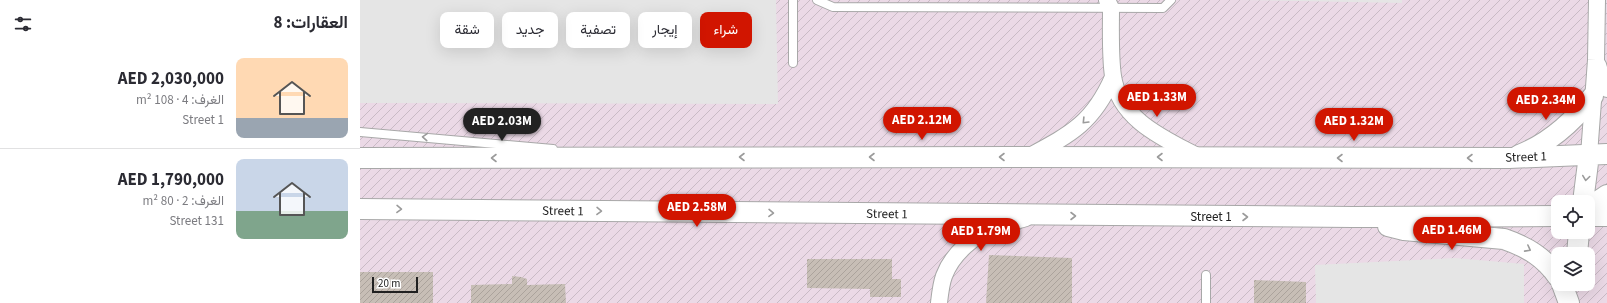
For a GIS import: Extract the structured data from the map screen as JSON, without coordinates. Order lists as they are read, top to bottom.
{
  "streets": {
    "street": ["Street 1"]
  },
  "scale_bar": "20 m",
  "page": {
    "heading": "العقارات: 8",
    "chip": [
      "شراء",
      "إيجار",
      "تصفية",
      "جديد",
      "شقة"
    ],
    "list": [
      {
        "name": "AED 2,030,000",
        "note": "الغرف: 4 · 108 m² · Street 1"
      },
      {
        "name": "AED 1,790,000",
        "note": "الغرف: 2 · 80 m² · Street 131"
      }
    ],
    "price": [
      "AED 1.33M",
      "AED 2.34M",
      "AED 2.12M",
      "AED 2.03M",
      "AED 1.32M",
      "AED 2.58M",
      "AED 1.46M",
      "AED 1.79M"
    ],
    "scale": "20 m"
  }
}
